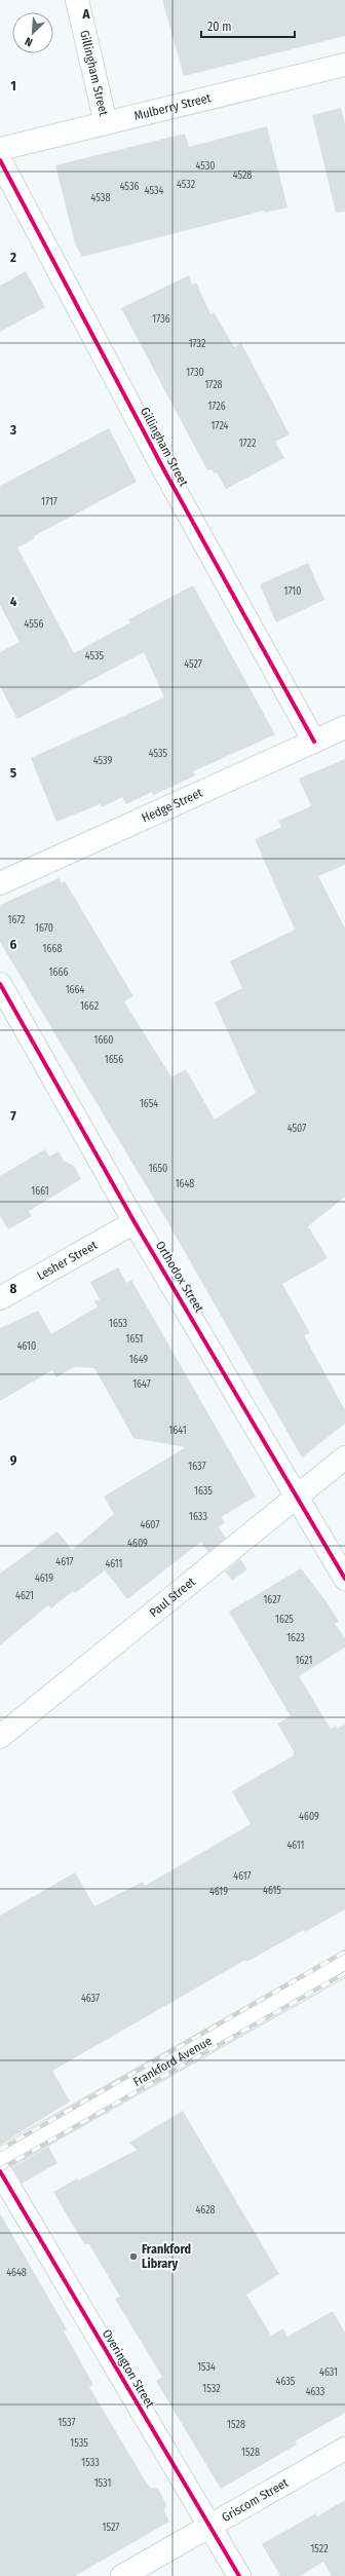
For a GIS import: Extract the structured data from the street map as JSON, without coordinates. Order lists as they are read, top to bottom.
{
  "streets": {
    "street": [
      "Gillingham Street",
      "Mulberry Street",
      "Hedge Street",
      "Lesher Street",
      "Orthodox Street",
      "Paul Street",
      "Frankford Avenue",
      "Overington Street",
      "Griscom Street"
    ]
  },
  "crossings": [
    ["Gillingham Street", "Mulberry Street"],
    ["Gillingham Street", "Hedge Street"],
    ["Lesher Street", "Orthodox Street"],
    ["Orthodox Street", "Paul Street"],
    ["Overington Street", "Griscom Street"]
  ],
  "places": ["Frankford Library"],
  "house_numbers": [
    "4530",
    "4528",
    "4532",
    "4536",
    "4534",
    "4538",
    "1736",
    "1732",
    "1730",
    "1728",
    "1726",
    "1724",
    "1722",
    "1717",
    "1710",
    "4556",
    "4535",
    "4527",
    "4535",
    "4539",
    "1672",
    "1670",
    "1668",
    "1666",
    "1664",
    "1662",
    "1660",
    "1656",
    "1654",
    "4507",
    "1650",
    "1648",
    "1661",
    "1653",
    "1651",
    "4610",
    "1649",
    "1647",
    "1641",
    "1637",
    "1635",
    "1633",
    "4607",
    "4609",
    "4617",
    "4611",
    "4619",
    "4621",
    "1627",
    "1625",
    "1623",
    "1621",
    "4609",
    "4611",
    "4617",
    "4615",
    "4619",
    "4637",
    "4628",
    "4648",
    "1534",
    "4631",
    "4635",
    "1532",
    "4633",
    "1537",
    "1528",
    "1535",
    "1528",
    "1533",
    "1531",
    "1527",
    "1522"
  ],
  "scale_bar": "20 m",
  "north": "bottom left",
  "grid": {
    "columns": ["A"],
    "rows": [
      "1",
      "2",
      "3",
      "4",
      "5",
      "6",
      "7",
      "8",
      "9"
    ]
  }
}
